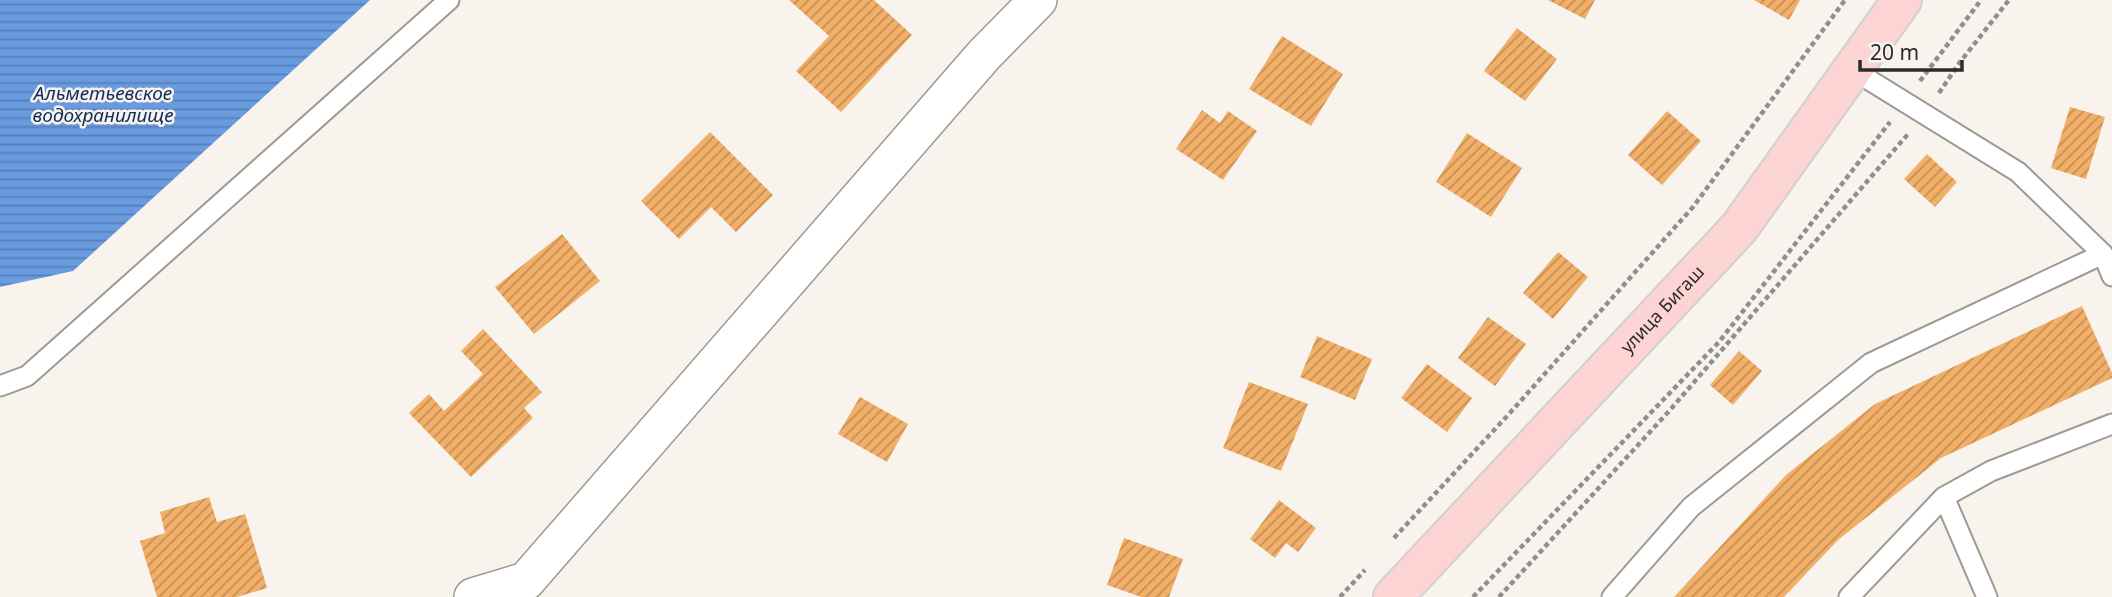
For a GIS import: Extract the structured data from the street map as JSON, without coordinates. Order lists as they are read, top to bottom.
{
  "streets": {
    "main road": ["улица Бигаш"]
  },
  "water": ["Альметьевское водохранилище"],
  "scale_bar": "20 m"
}
